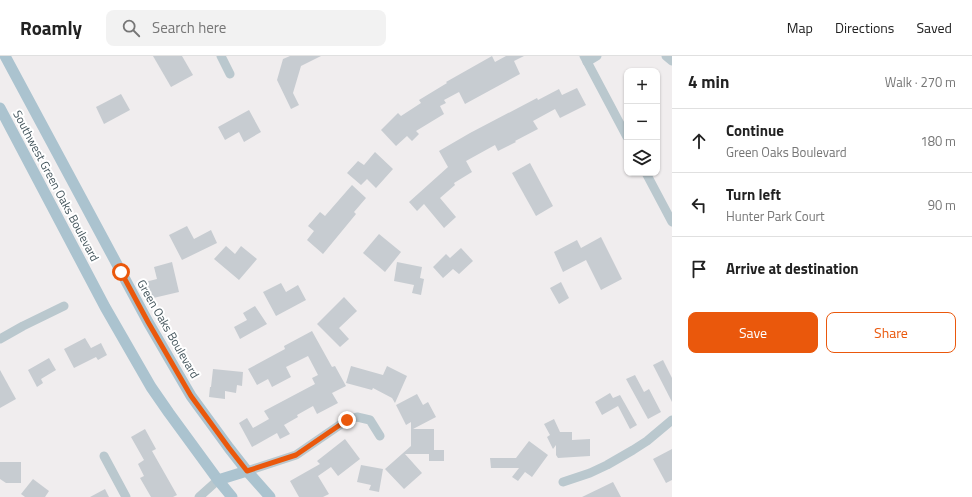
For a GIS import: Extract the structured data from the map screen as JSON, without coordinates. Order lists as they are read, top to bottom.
{
  "streets": {
    "main road": ["Southwest Green Oaks Boulevard", "Green Oaks Boulevard"]
  },
  "page": {
    "header": "Roamly",
    "search": "Search here",
    "nav": ["Map", "Directions", "Saved"],
    "heading": ["4 min", "Walk · 270 m"],
    "map_buttons": ["+", "−"],
    "list": [
      ["Continue", "Green Oaks Boulevard", "180 m"],
      ["Turn left", "Hunter Park Court", "90 m"],
      "Arrive at destination"
    ],
    "buttons": ["Save", "Share"]
  }
}
